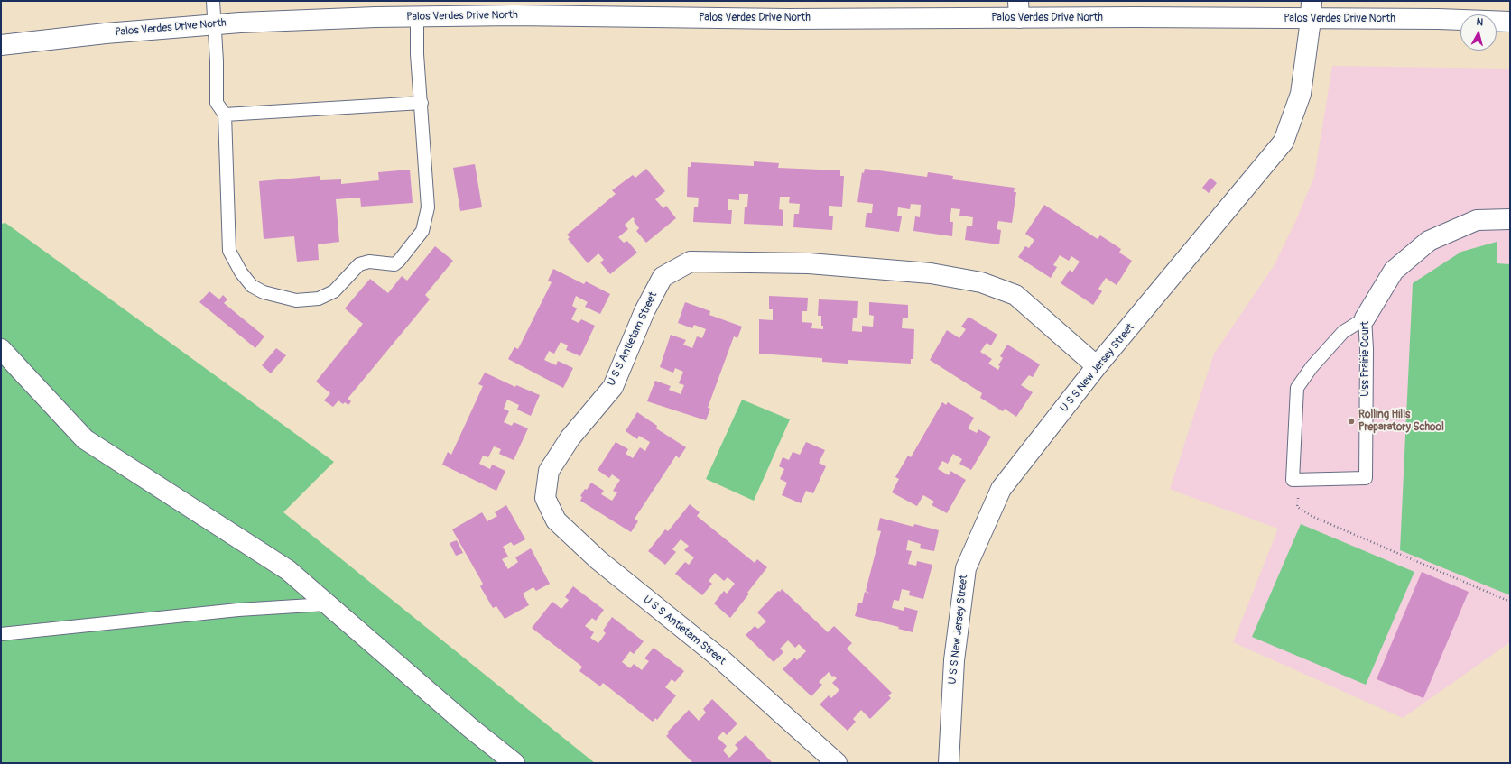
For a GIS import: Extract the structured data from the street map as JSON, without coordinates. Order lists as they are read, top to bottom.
{
  "streets": {
    "street": [
      "Palos Verdes Drive North",
      "U S S Antietam Street",
      "Uss Prairie Court",
      "U S S New Jersey Street"
    ]
  },
  "crossings": [
    ["Palos Verdes Drive North", "U S S New Jersey Street"],
    ["U S S Antietam Street", "U S S New Jersey Street"]
  ],
  "places": ["Rolling Hills Preparatory School"],
  "north": "top"
}
